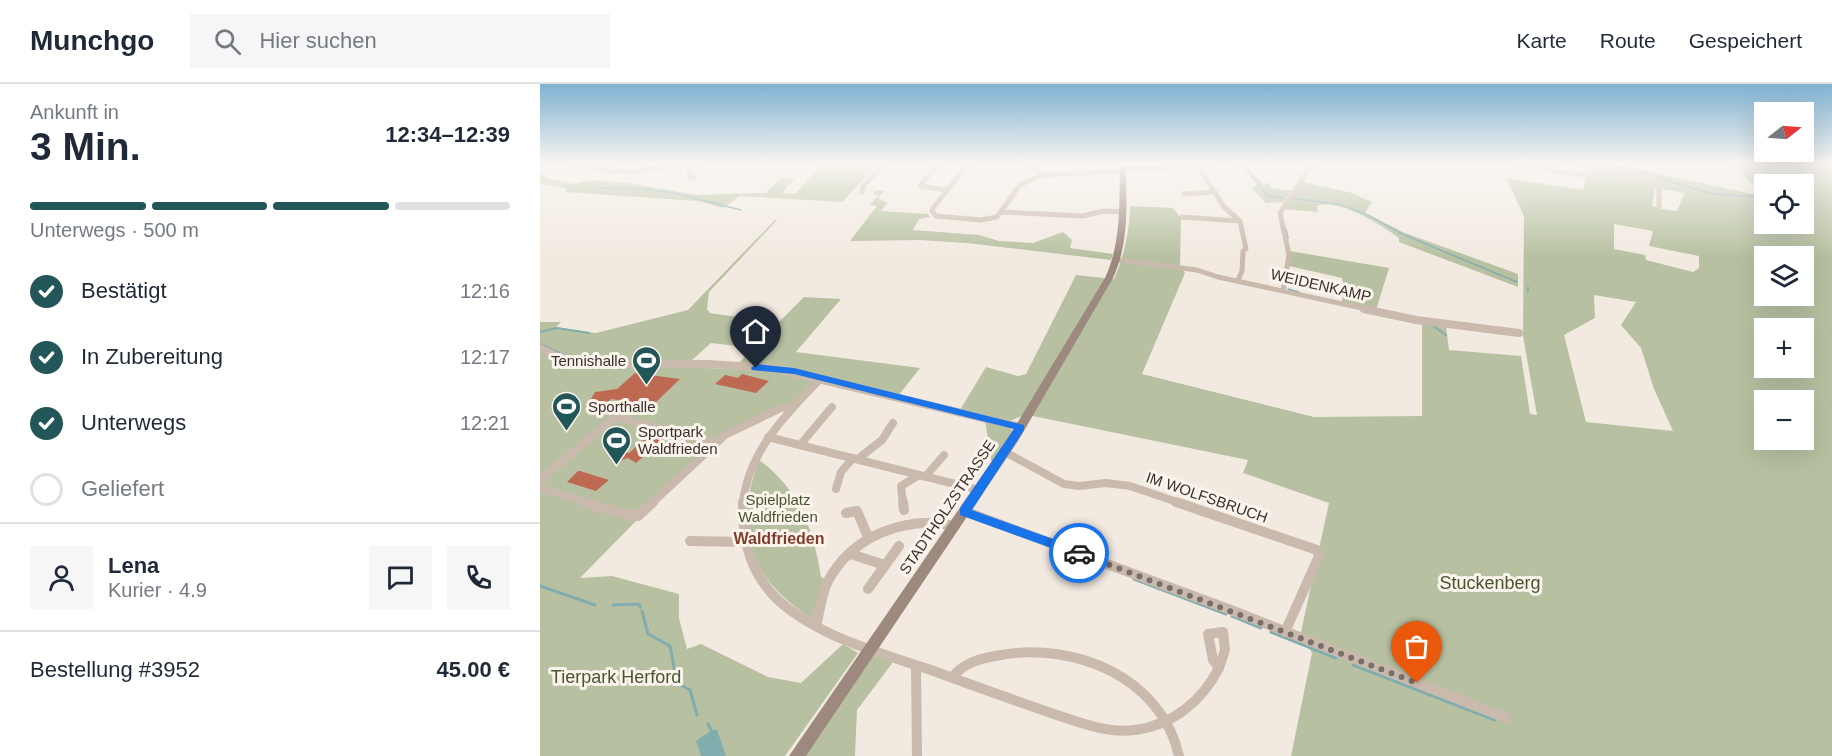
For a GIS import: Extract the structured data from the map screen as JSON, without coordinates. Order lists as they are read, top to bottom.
{
  "streets": {
    "street": ["WEIDENKAMP", "IM WOLFSBRUCH", "STADTHOLZSTRASSE"]
  },
  "crossings": [
    ["WEIDENKAMP", "STADTHOLZSTRASSE"],
    ["IM WOLFSBRUCH", "STADTHOLZSTRASSE"]
  ],
  "districts": ["Waldfrieden"],
  "parks": ["Spielplatz Waldfrieden", "Stuckenberg", "Tierpark Herford"],
  "places": {
    "sports": ["Tennishalle", "Sporthalle", "Sportpark Waldfrieden"]
  },
  "north": "right",
  "page": {
    "header": "Munchgo",
    "search": "Hier suchen",
    "nav": ["Karte", "Route", "Gespeichert"],
    "heading": ["3 Min.", "Ankunft in", "12:34–12:39"],
    "panel": [
      "Lena",
      "Kurier · 4.9",
      "Bestellung #3952",
      "45.00 €"
    ],
    "map_buttons": ["+", "−"],
    "bar": "Unterwegs · 500 m",
    "list": [
      ["Bestätigt", "12:16"],
      ["In Zubereitung", "12:17"],
      ["Unterwegs", "12:21"],
      "Geliefert"
    ]
  }
}
